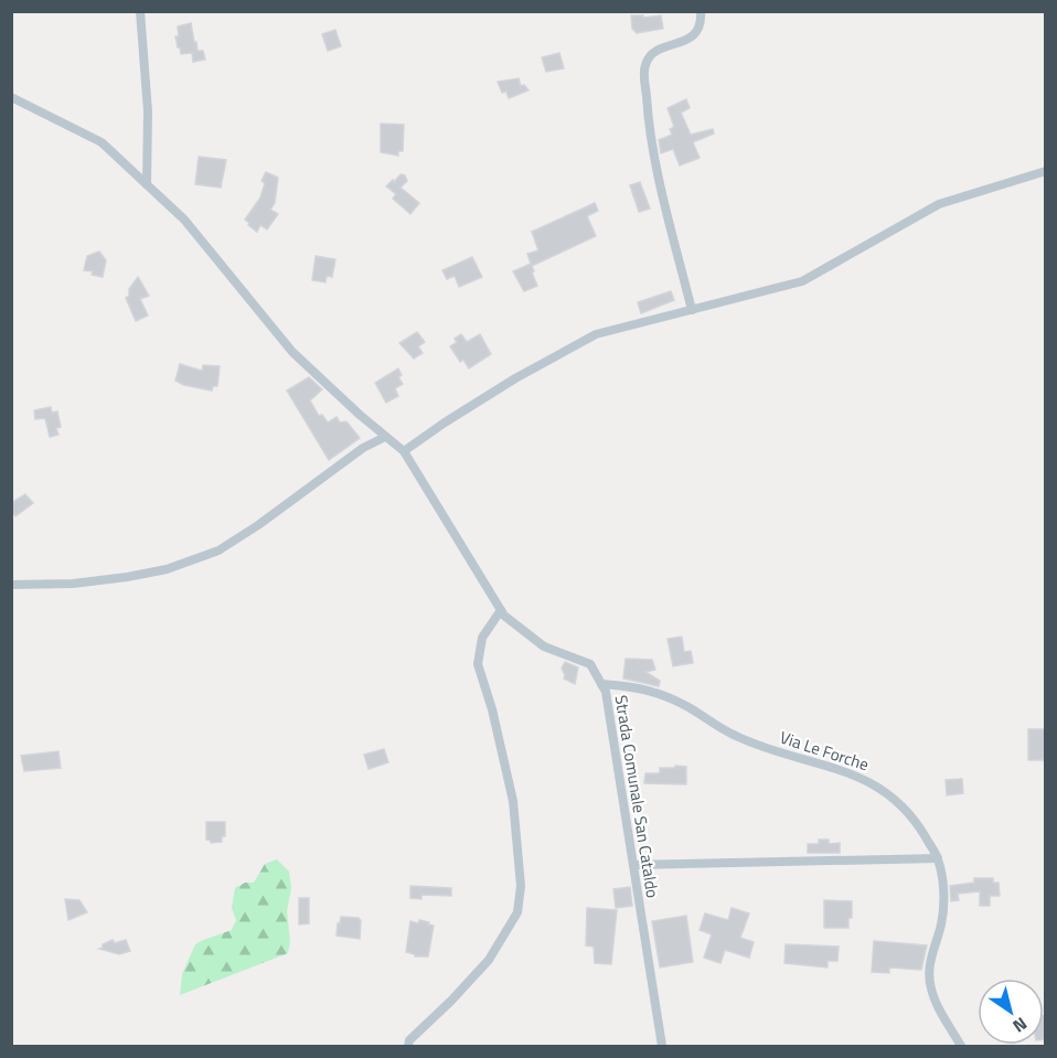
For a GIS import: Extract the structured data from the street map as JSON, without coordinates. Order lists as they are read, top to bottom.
{
  "streets": {
    "street": ["Via Le Forche", "Strada Comunale San Cataldo"]
  },
  "crossings": [
    ["Via Le Forche", "Strada Comunale San Cataldo"]
  ],
  "north": "bottom right"
}
